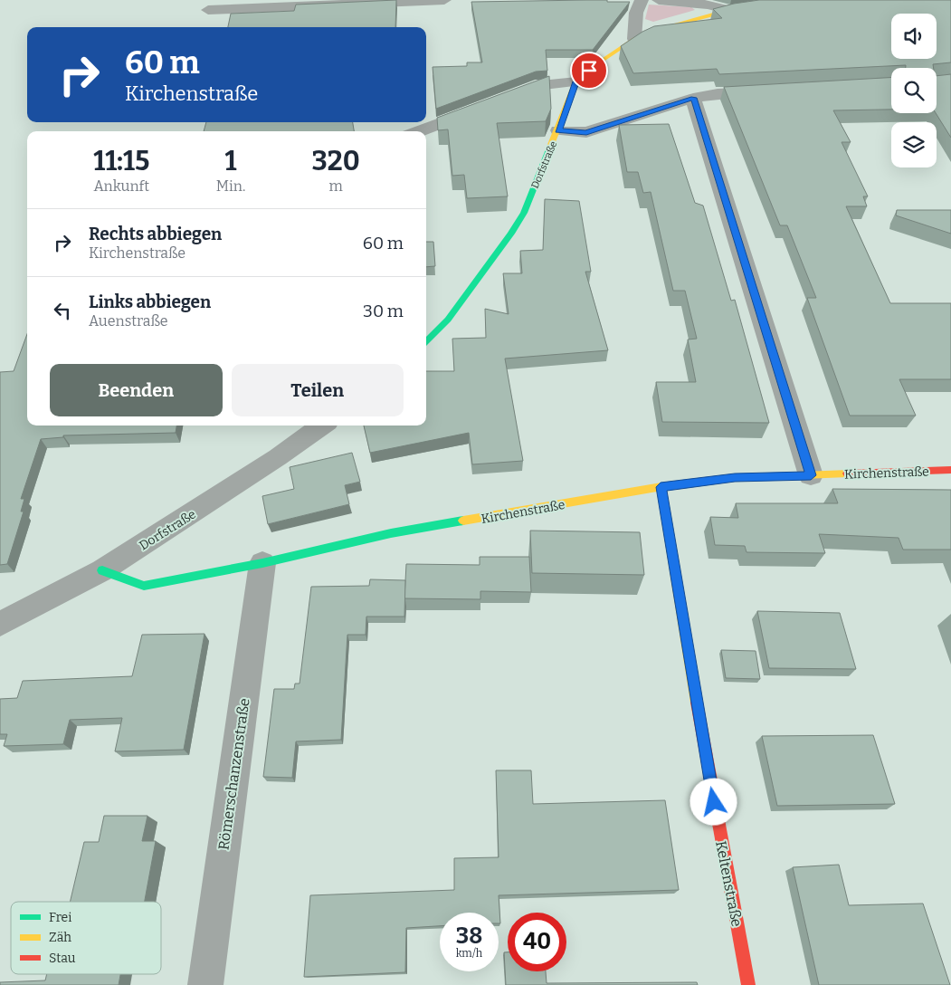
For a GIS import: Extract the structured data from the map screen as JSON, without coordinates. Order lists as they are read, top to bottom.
{
  "streets": {
    "street": [
      "Dorfstraße",
      "Kirchenstraße",
      "Römerschanzenstraße",
      "Keltenstraße"
    ]
  },
  "crossings": [
    ["Dorfstraße", "Kirchenstraße"],
    ["Kirchenstraße", "Römerschanzenstraße"],
    ["Kirchenstraße", "Keltenstraße"]
  ],
  "legend": ["Frei", "Zäh", "Stau"],
  "page": {
    "turn": ["60 m", "Kirchenstraße"],
    "eta": [
      "11:15",
      "Ankunft",
      "1",
      "Min.",
      "320",
      "m"
    ],
    "list": [
      {
        "name": "Rechts abbiegen",
        "note": "Kirchenstraße",
        "value": "60 m"
      },
      {
        "name": "Links abbiegen",
        "note": "Auenstraße",
        "value": "30 m"
      }
    ],
    "buttons": ["Beenden", "Teilen"],
    "speed": "38 km/h",
    "limit": "40"
  }
}
